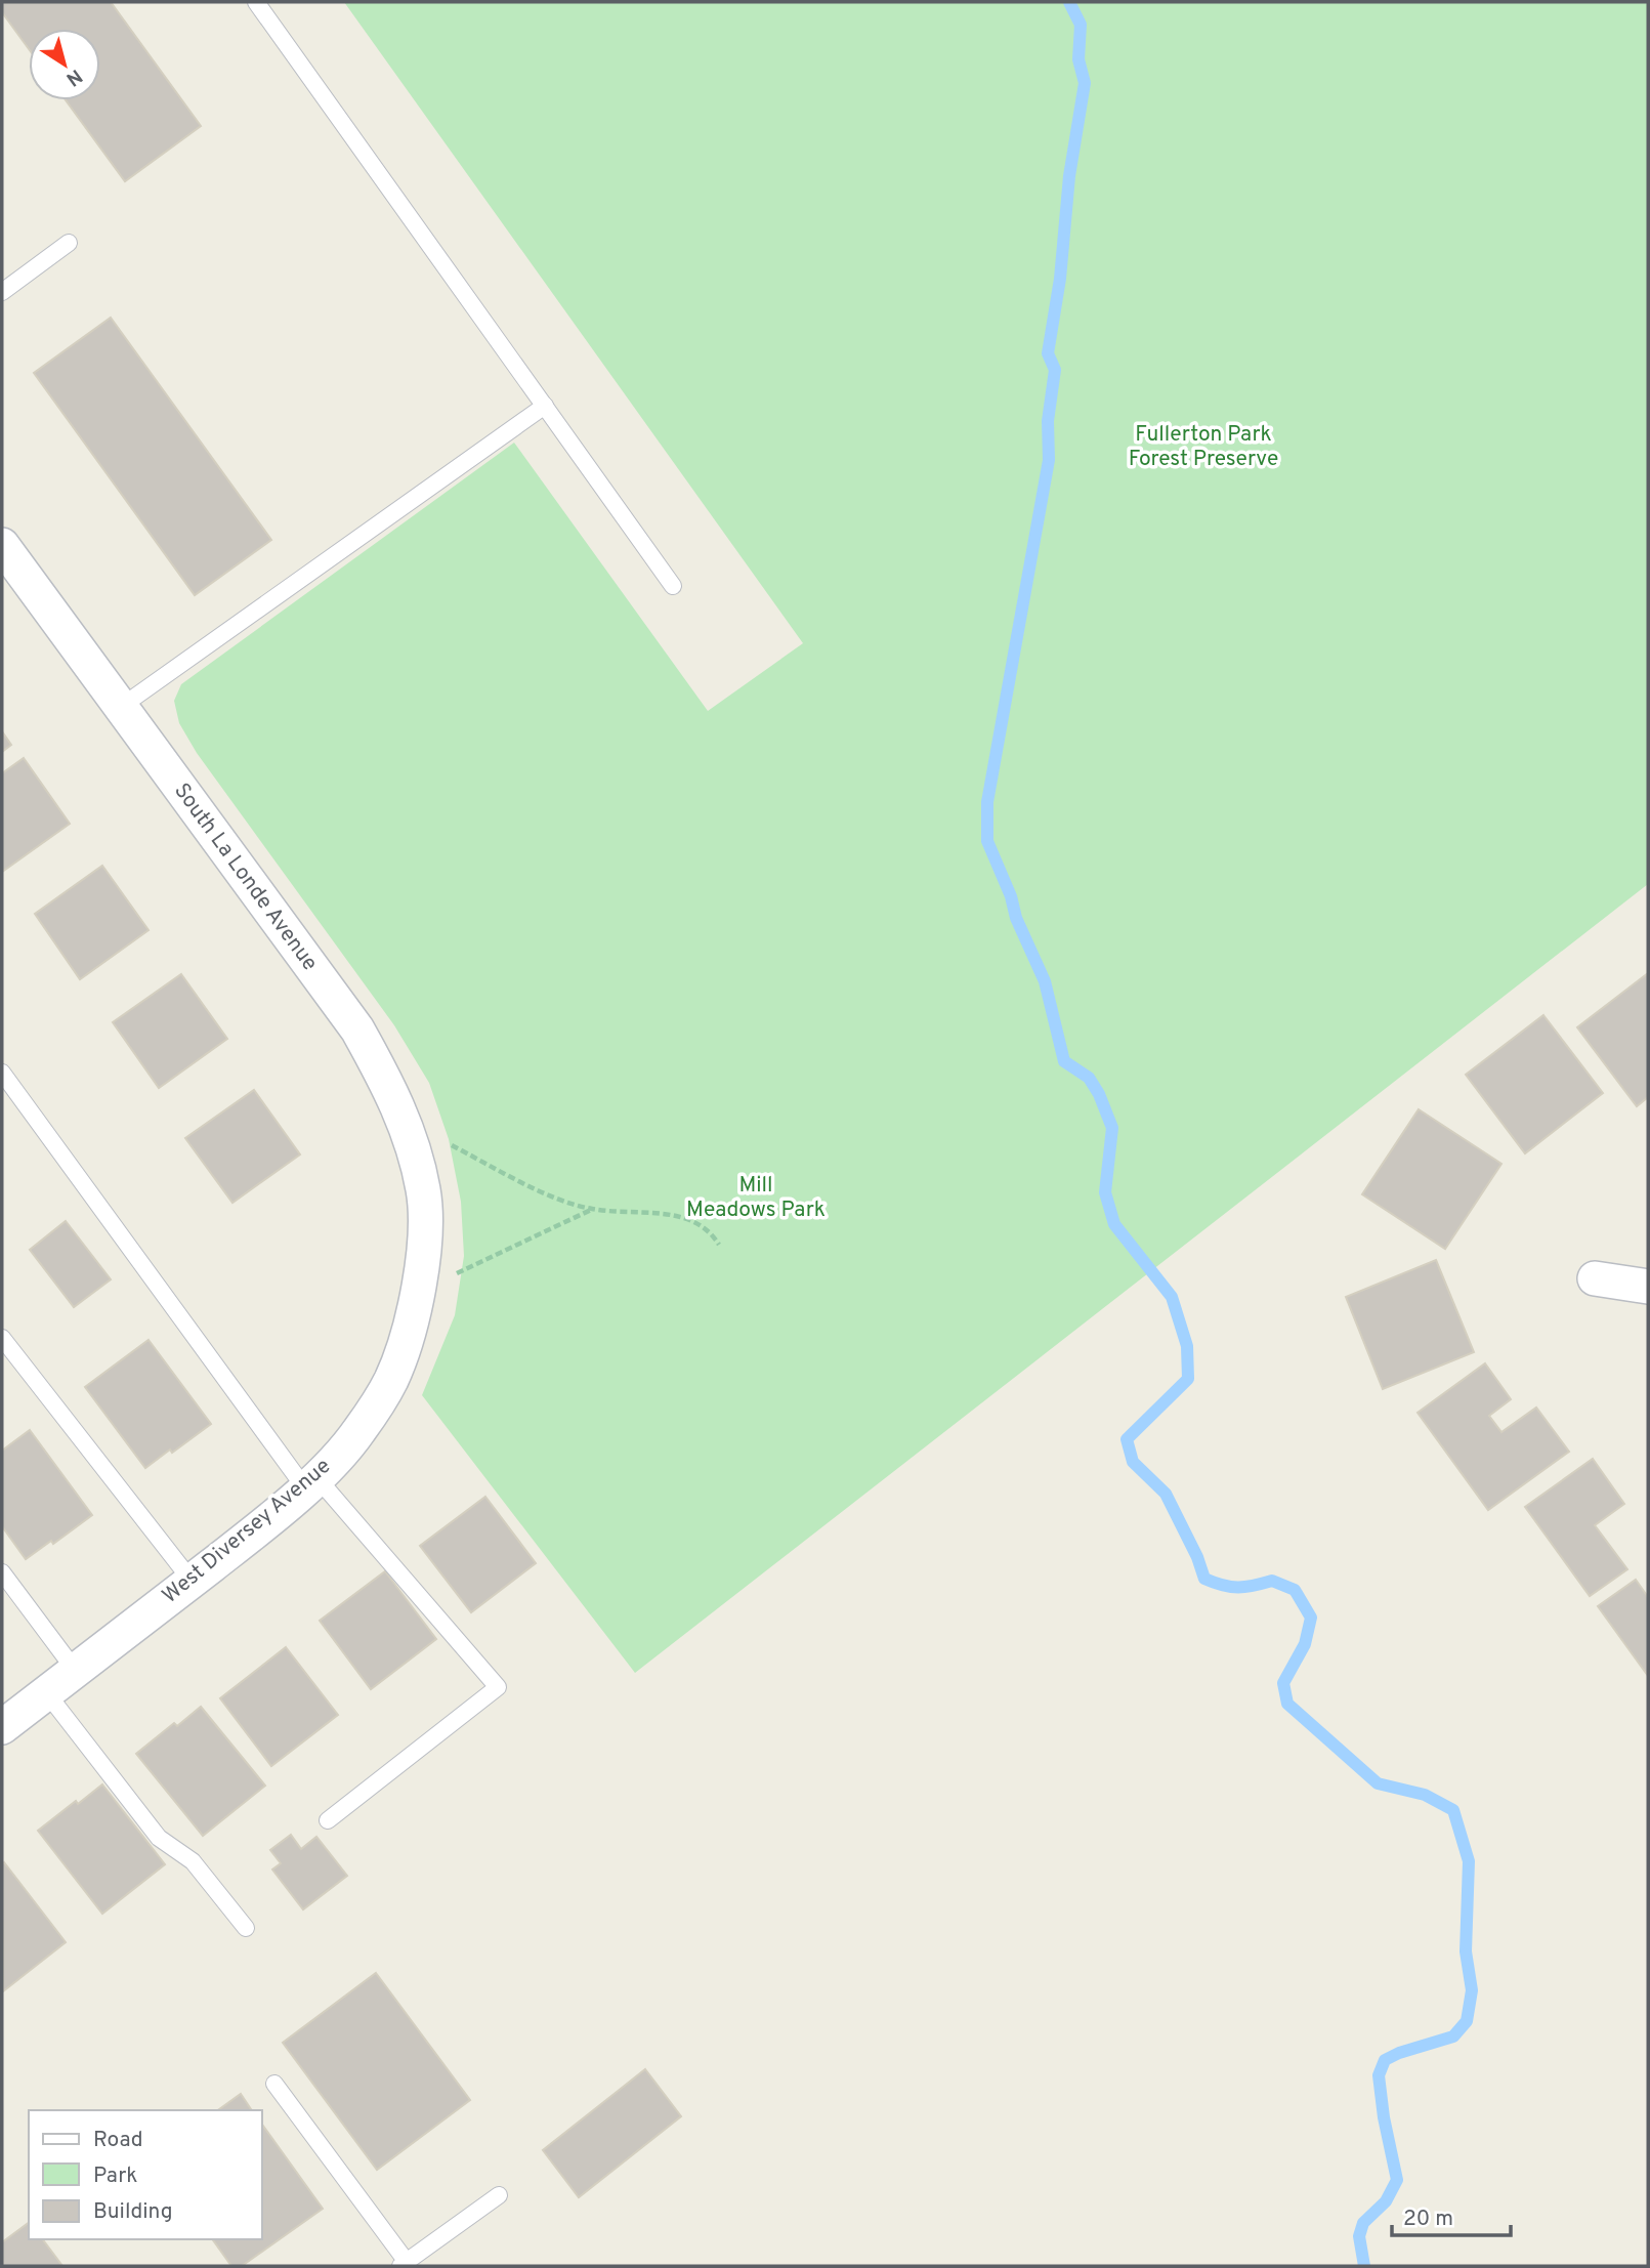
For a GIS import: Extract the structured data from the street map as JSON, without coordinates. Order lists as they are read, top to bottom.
{
  "streets": {
    "street": ["South La Londe Avenue", "West Diversey Avenue"]
  },
  "crossings": [
    ["South La Londe Avenue", "West Diversey Avenue"]
  ],
  "parks": ["Fullerton Park Forest Preserve", "Mill Meadows Park"],
  "legend": ["Road", "Park", "Building"],
  "scale_bar": "20 m",
  "north": "bottom right"
}
